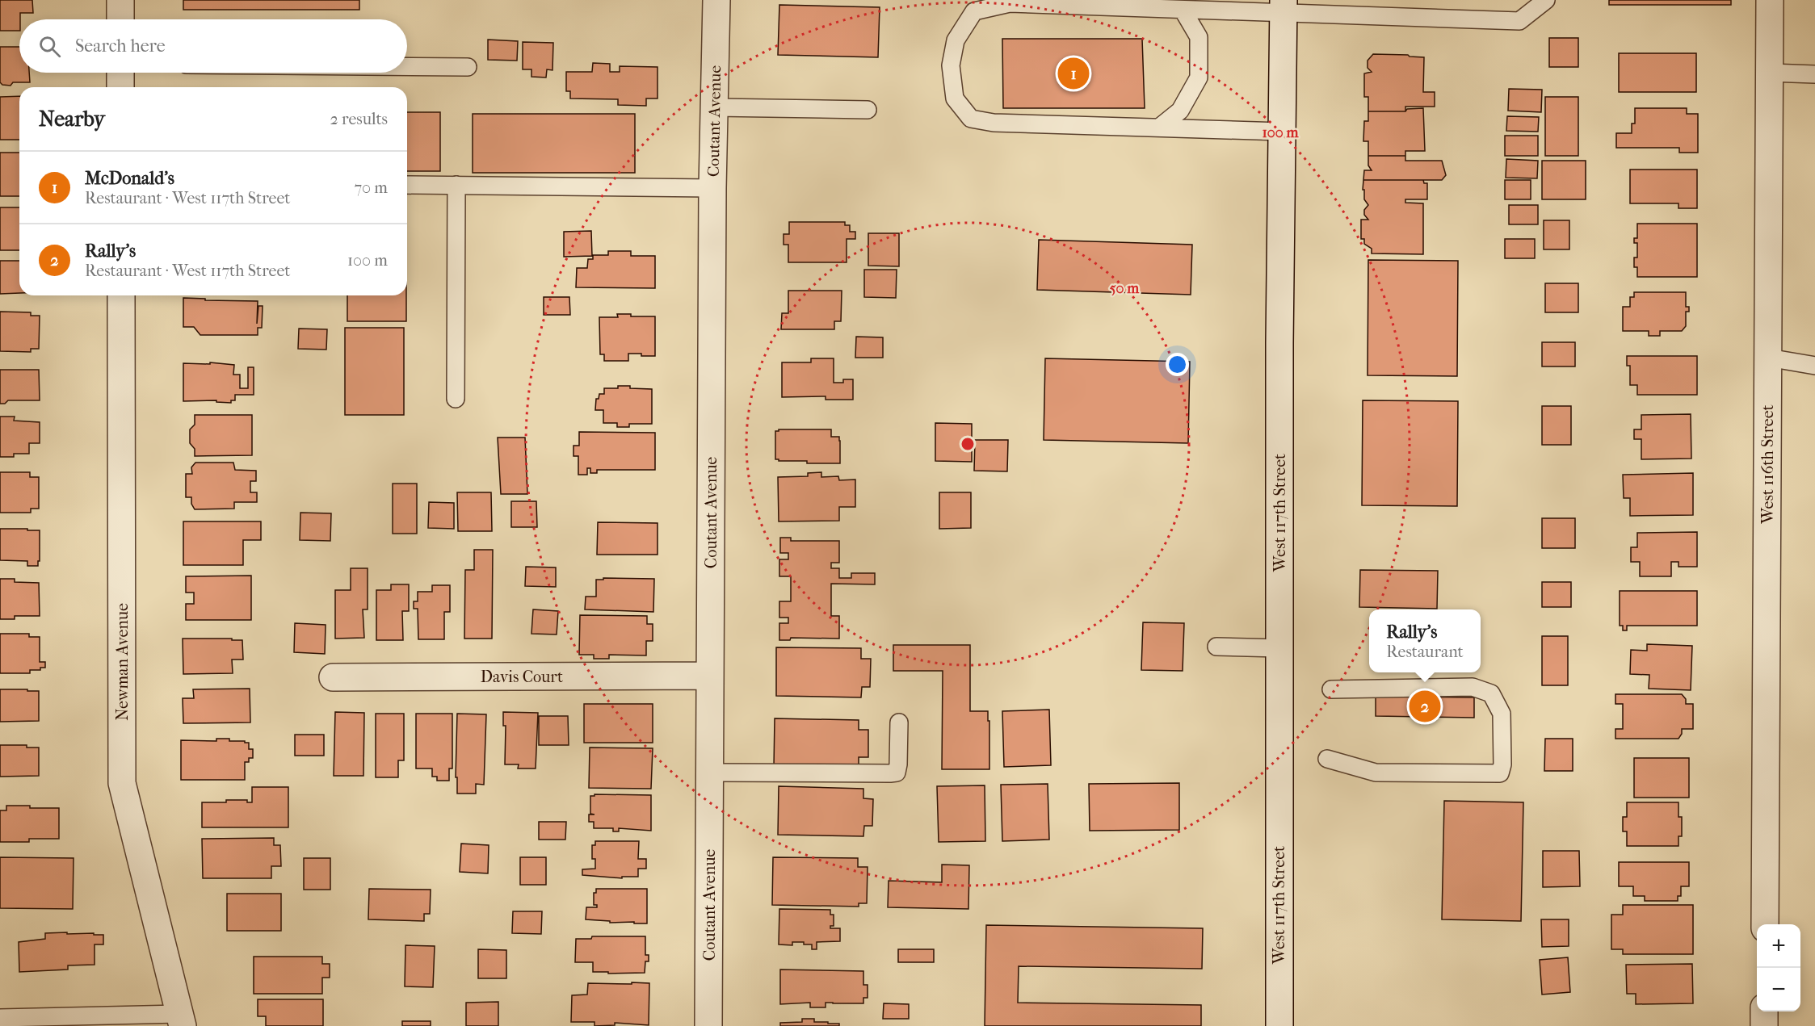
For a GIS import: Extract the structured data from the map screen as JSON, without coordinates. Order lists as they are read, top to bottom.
{
  "streets": {
    "street": [
      "Coutant Avenue",
      "West 116th Street",
      "West 117th Street",
      "Newman Avenue",
      "Davis Court"
    ]
  },
  "crossings": [
    ["Coutant Avenue", "Davis Court"]
  ],
  "page": {
    "search": "Search here",
    "pins": ["1", "2"],
    "heading": ["Nearby", "2 results"],
    "list": [
      {
        "mark": "1",
        "name": "McDonald's",
        "note": "Restaurant · West 117th Street",
        "value": "70 m"
      },
      {
        "mark": "2",
        "name": "Rally's",
        "note": "Restaurant · West 117th Street",
        "value": "100 m"
      }
    ],
    "popup": ["Rally's", "Restaurant"],
    "map_buttons": ["+", "−"]
  },
  "rings": ["100 m", "50 m"]
}
